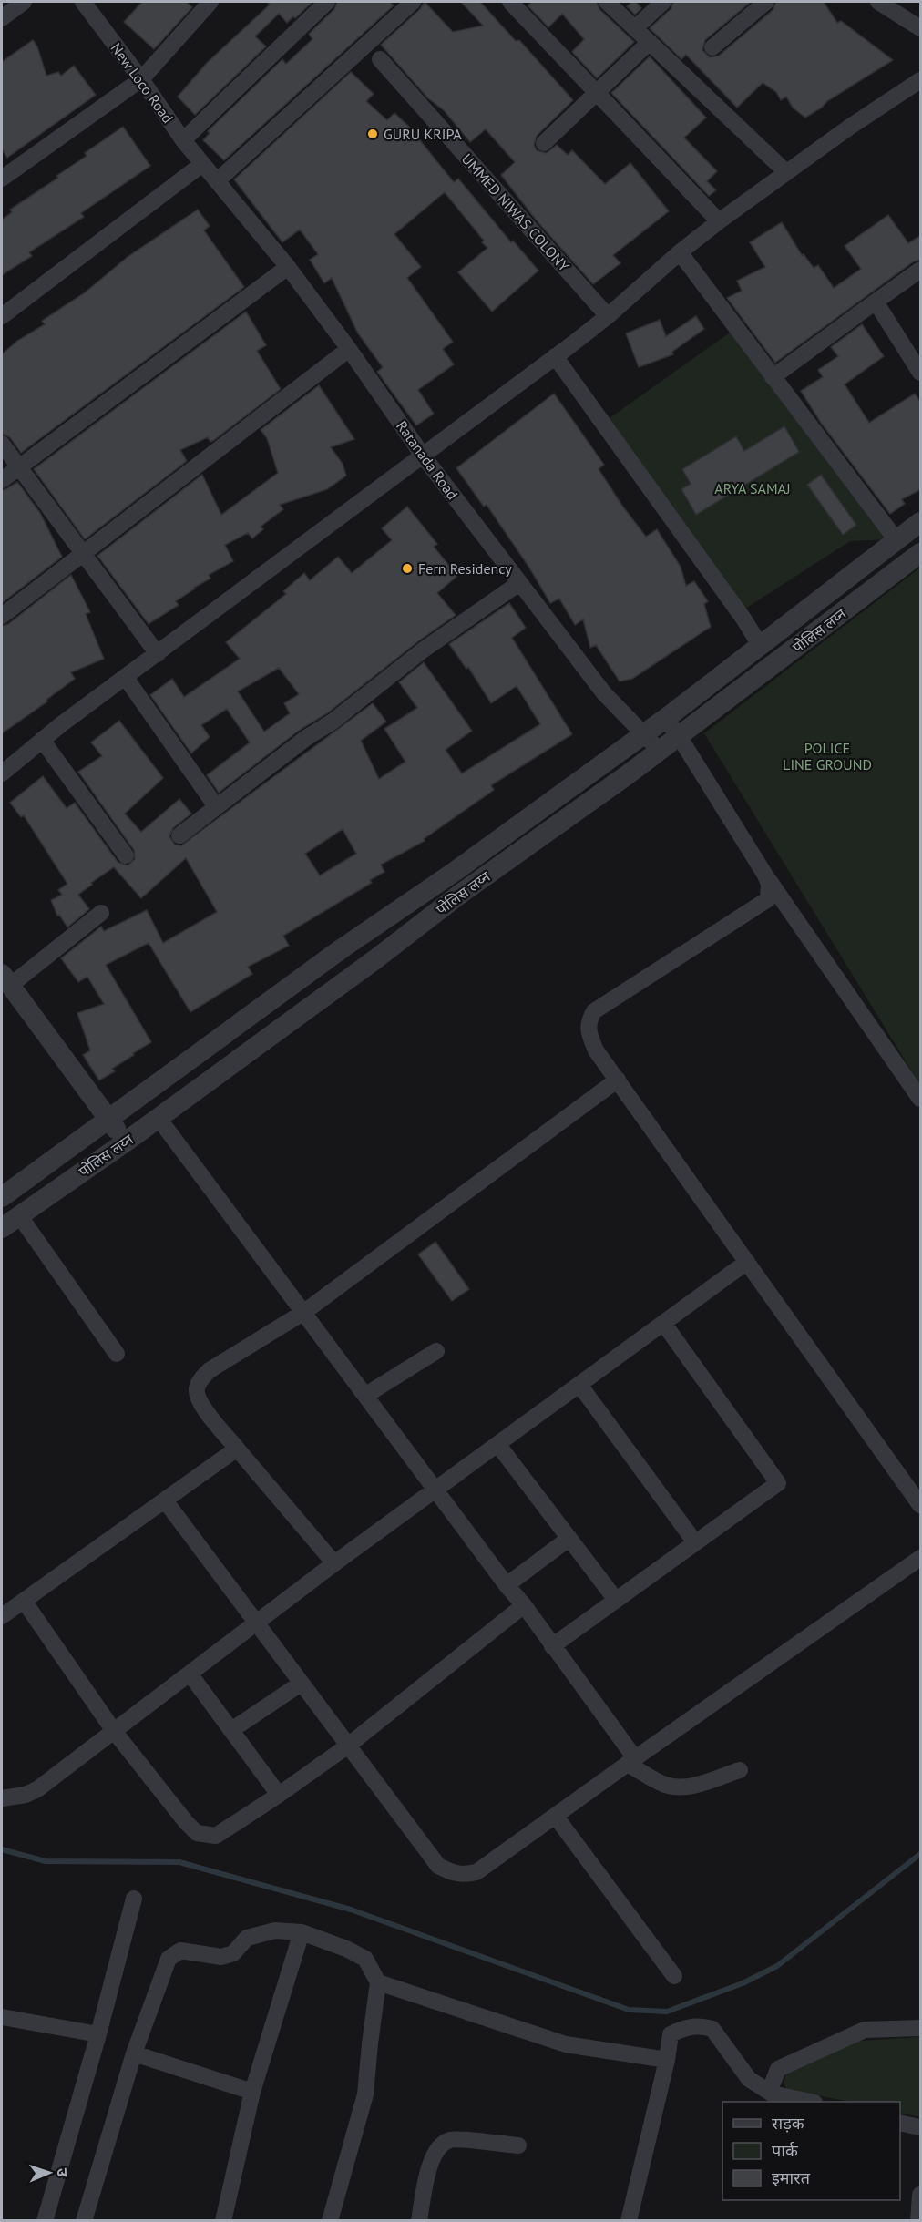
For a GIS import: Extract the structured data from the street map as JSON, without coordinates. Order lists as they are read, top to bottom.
{
  "streets": {
    "street": [
      "New Loco Road",
      "UMMED NIWAS COLONY",
      "Ratanada Road",
      "पोलिस लय्न"
    ]
  },
  "crossings": [
    ["New Loco Road", "Ratanada Road"],
    ["Ratanada Road", "पोलिस लय्न"]
  ],
  "parks": ["ARYA SAMAJ", "POLICE LINE GROUND"],
  "places": ["GURU KRIPA", "Fern Residency"],
  "legend": ["सड़क", "पार्क", "इमारत"],
  "north": "right"
}
